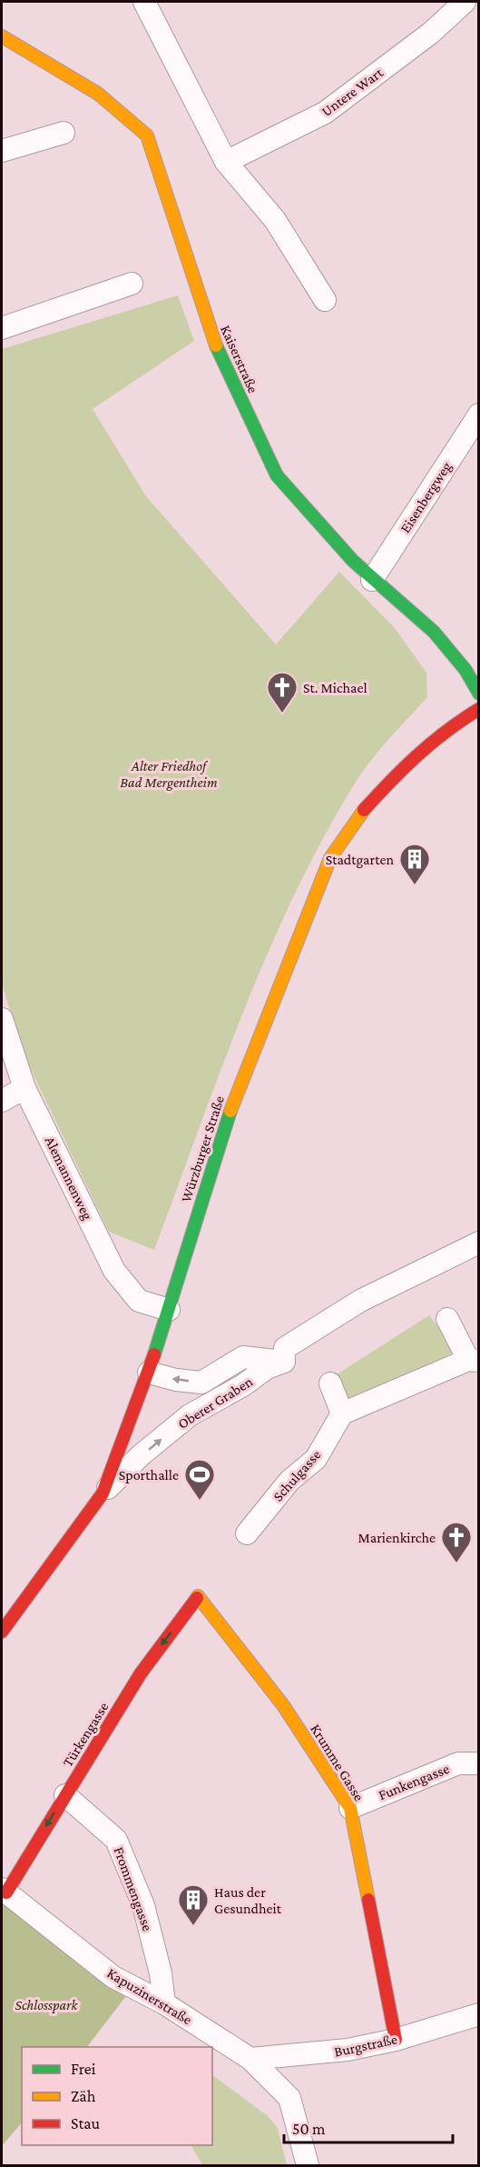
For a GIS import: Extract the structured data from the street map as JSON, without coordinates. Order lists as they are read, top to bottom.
{
  "streets": {
    "street": [
      "Untere Wart",
      "Kaiserstraße",
      "Eisenbergweg",
      "Würzburger Straße",
      "Alemannenweg",
      "Oberer Graben",
      "Schulgasse",
      "Türkengasse",
      "Krumme Gasse",
      "Funkengasse",
      "Frommengasse",
      "Kapuzinerstraße",
      "Burgstraße"
    ]
  },
  "crossings": [
    ["Kaiserstraße", "Eisenbergweg"],
    ["Würzburger Straße", "Alemannenweg"],
    ["Würzburger Straße", "Oberer Graben"],
    ["Türkengasse", "Krumme Gasse"],
    ["Türkengasse", "Frommengasse"],
    ["Türkengasse", "Kapuzinerstraße"],
    ["Krumme Gasse", "Funkengasse"],
    ["Krumme Gasse", "Burgstraße"],
    ["Frommengasse", "Kapuzinerstraße"],
    ["Kapuzinerstraße", "Burgstraße"]
  ],
  "one_way": ["Oberer Graben", "Türkengasse"],
  "parks": ["Alter Friedhof Bad Mergentheim", "Schlosspark"],
  "places": {
    "church": ["St. Michael", "Marienkirche"],
    "building": ["Stadtgarten", "Haus der Gesundheit"],
    "sports": ["Sporthalle"]
  },
  "legend": ["Frei", "Zäh", "Stau"],
  "scale_bar": "50 m"
}
